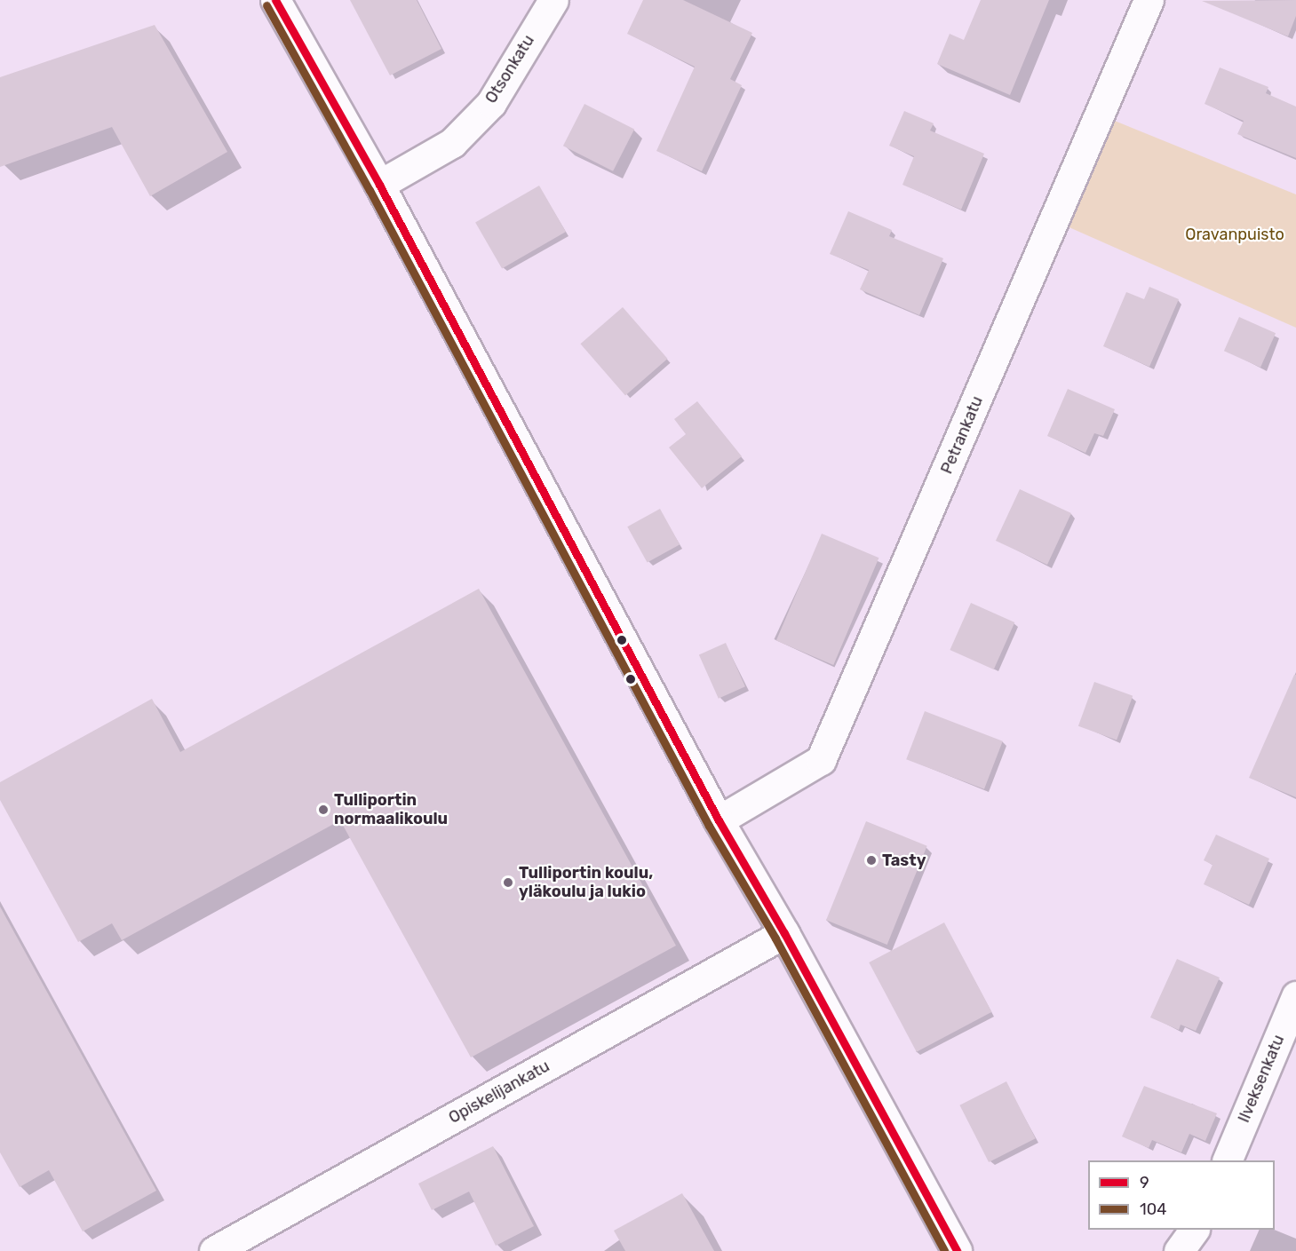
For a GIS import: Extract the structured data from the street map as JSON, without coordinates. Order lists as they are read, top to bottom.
{
  "streets": {
    "street": [
      "Otsonkatu",
      "Petrankatu",
      "Ilveksenkatu",
      "Opiskelijankatu"
    ]
  },
  "parks": ["Oravanpuisto"],
  "places": ["Tulliportin normaalikoulu", "Tasty", "Tulliportin koulu, yläkoulu ja lukio"],
  "lines": ["transit line 9", "transit line 104"],
  "legend": ["9", "104"]
}
